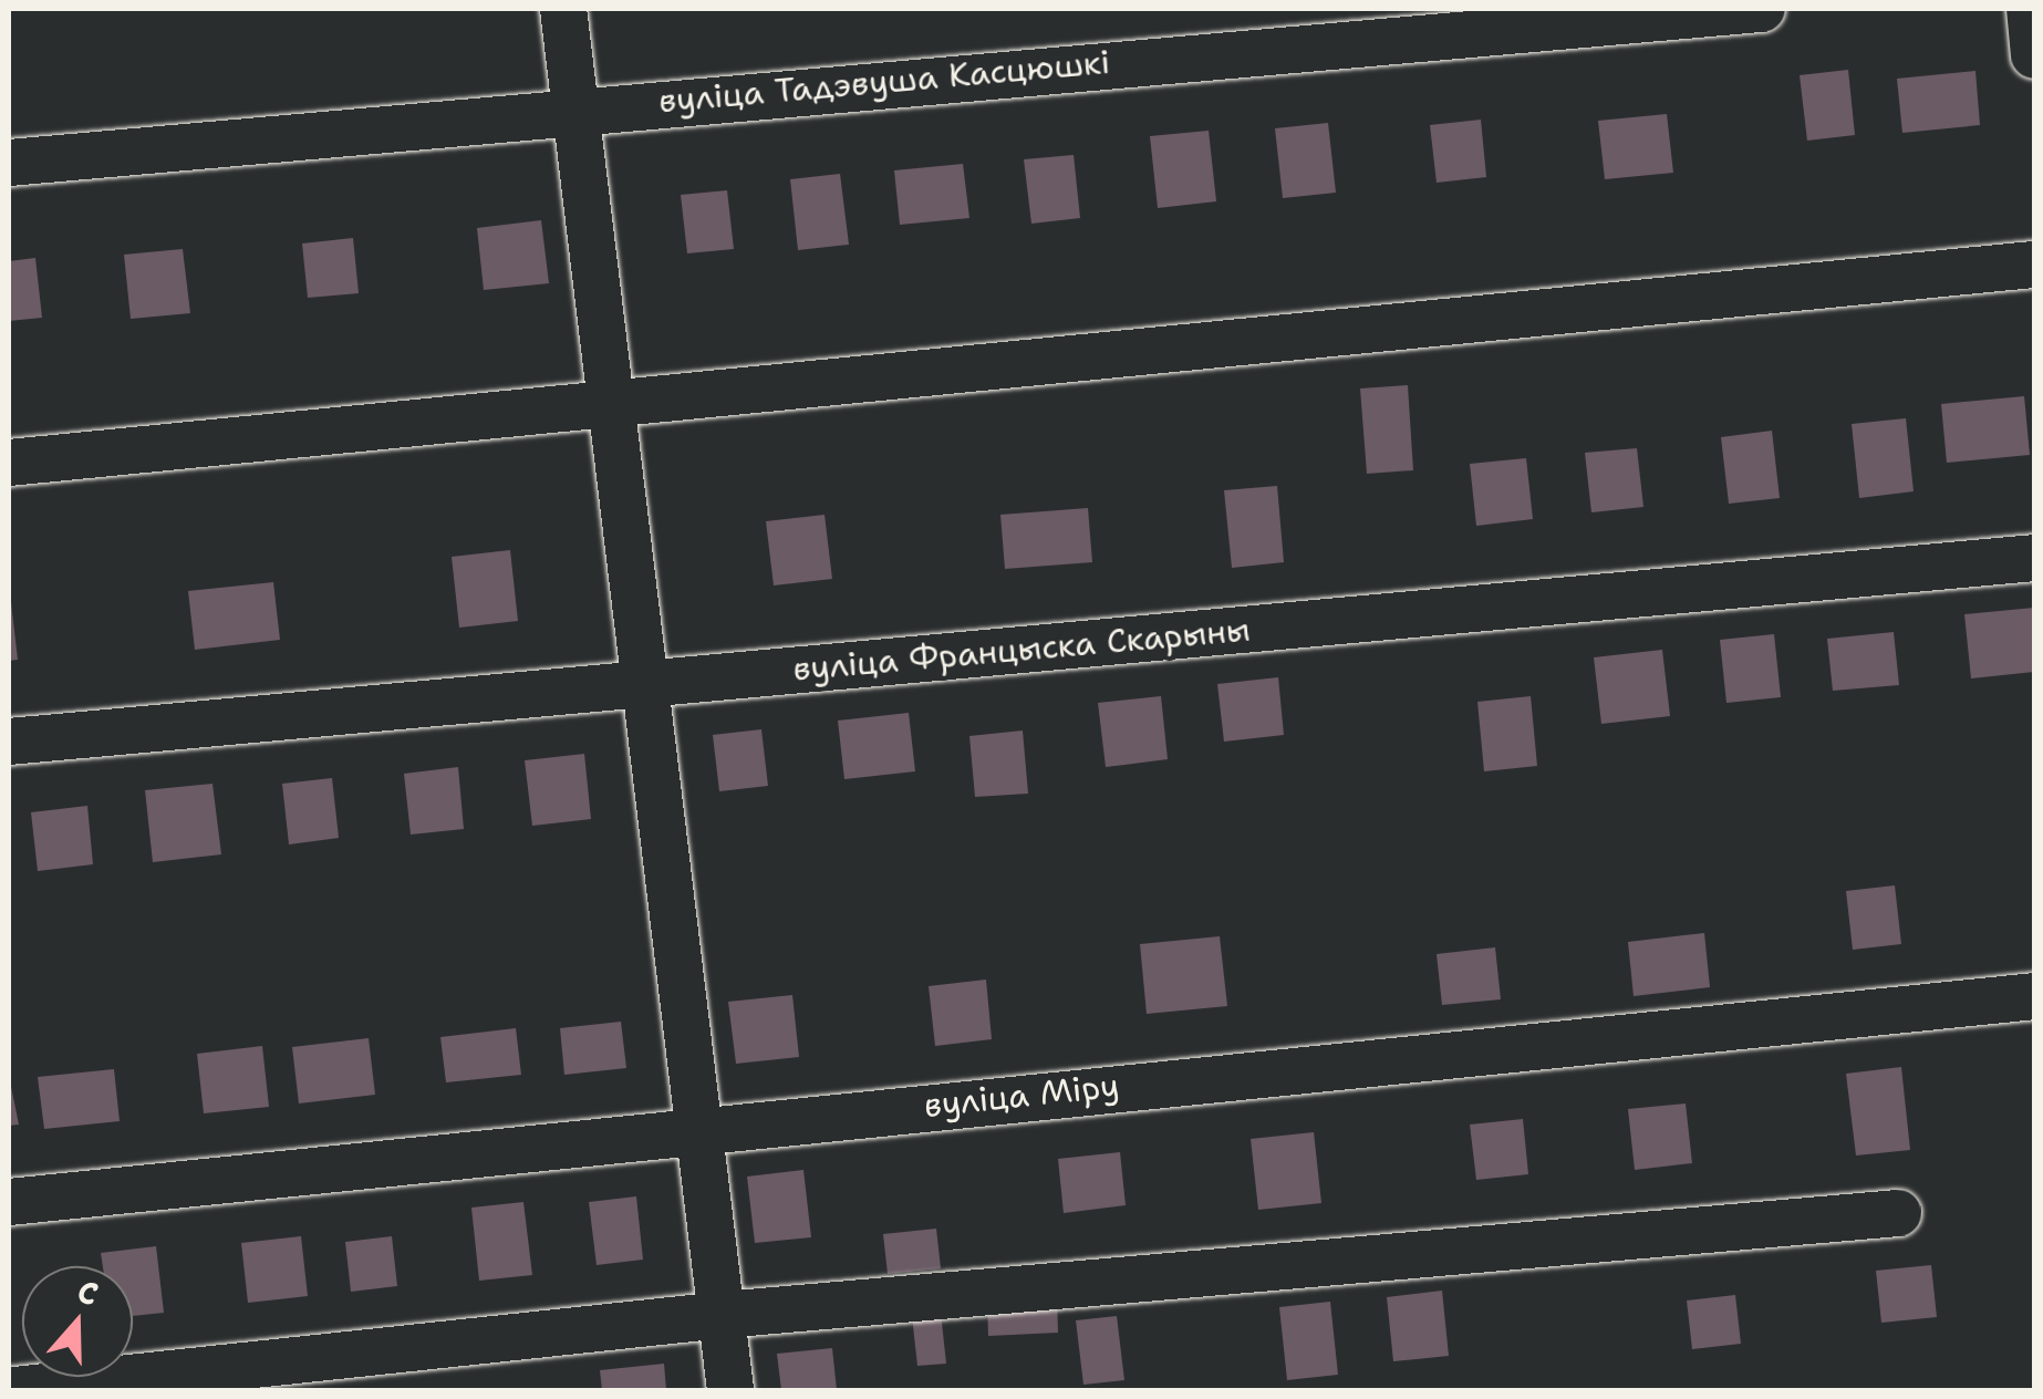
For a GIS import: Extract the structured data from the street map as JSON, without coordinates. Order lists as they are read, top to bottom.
{
  "streets": {
    "street": ["вуліца Тадэвуша Касцюшкі", "вуліца Францыска Скарыны", "вуліца Міру"]
  },
  "north": "top"
}
